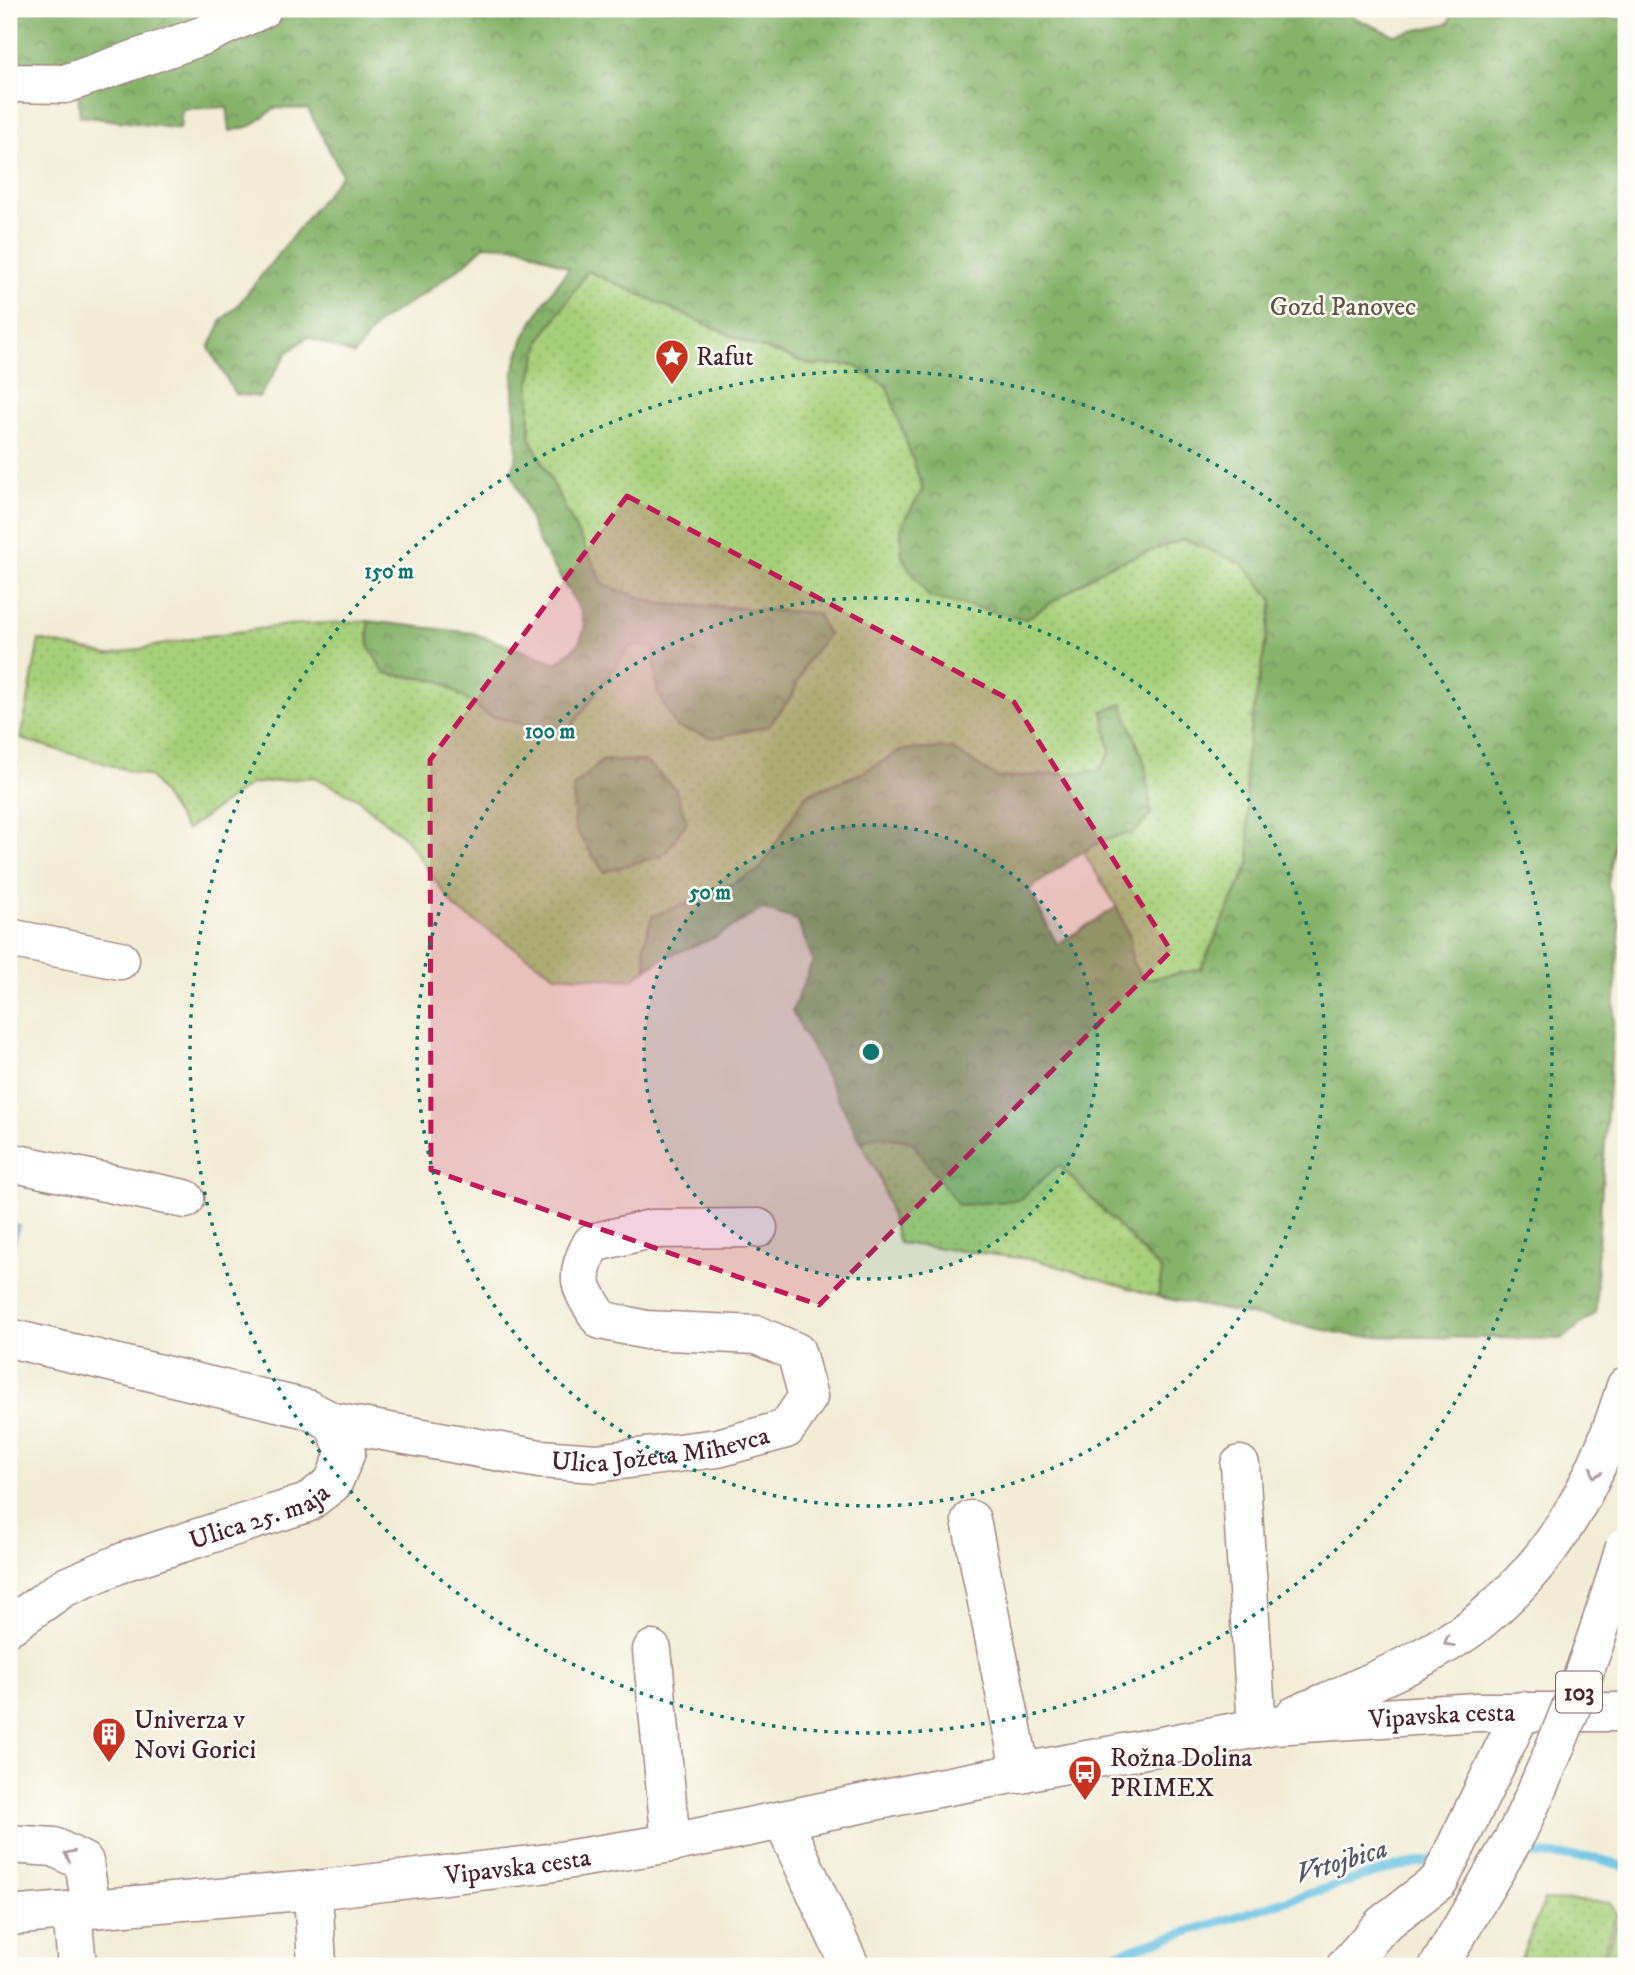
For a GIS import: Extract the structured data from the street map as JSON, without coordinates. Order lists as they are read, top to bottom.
{
  "streets": {
    "street": [
      "Ulica Jožeta Mihevca",
      "Ulica 25. maja",
      "103",
      "Vipavska cesta"
    ]
  },
  "crossings": [
    ["Ulica Jožeta Mihevca", "Ulica 25. maja"]
  ],
  "water": ["Vrtojbica"],
  "parks": ["Gozd Panovec"],
  "places": {
    "place": ["Rafut"],
    "building": ["Univerza v Novi Gorici"],
    "bus stop": ["Rožna Dolina PRIMEX"]
  },
  "rings": ["150 m", "100 m", "50 m"]
}
